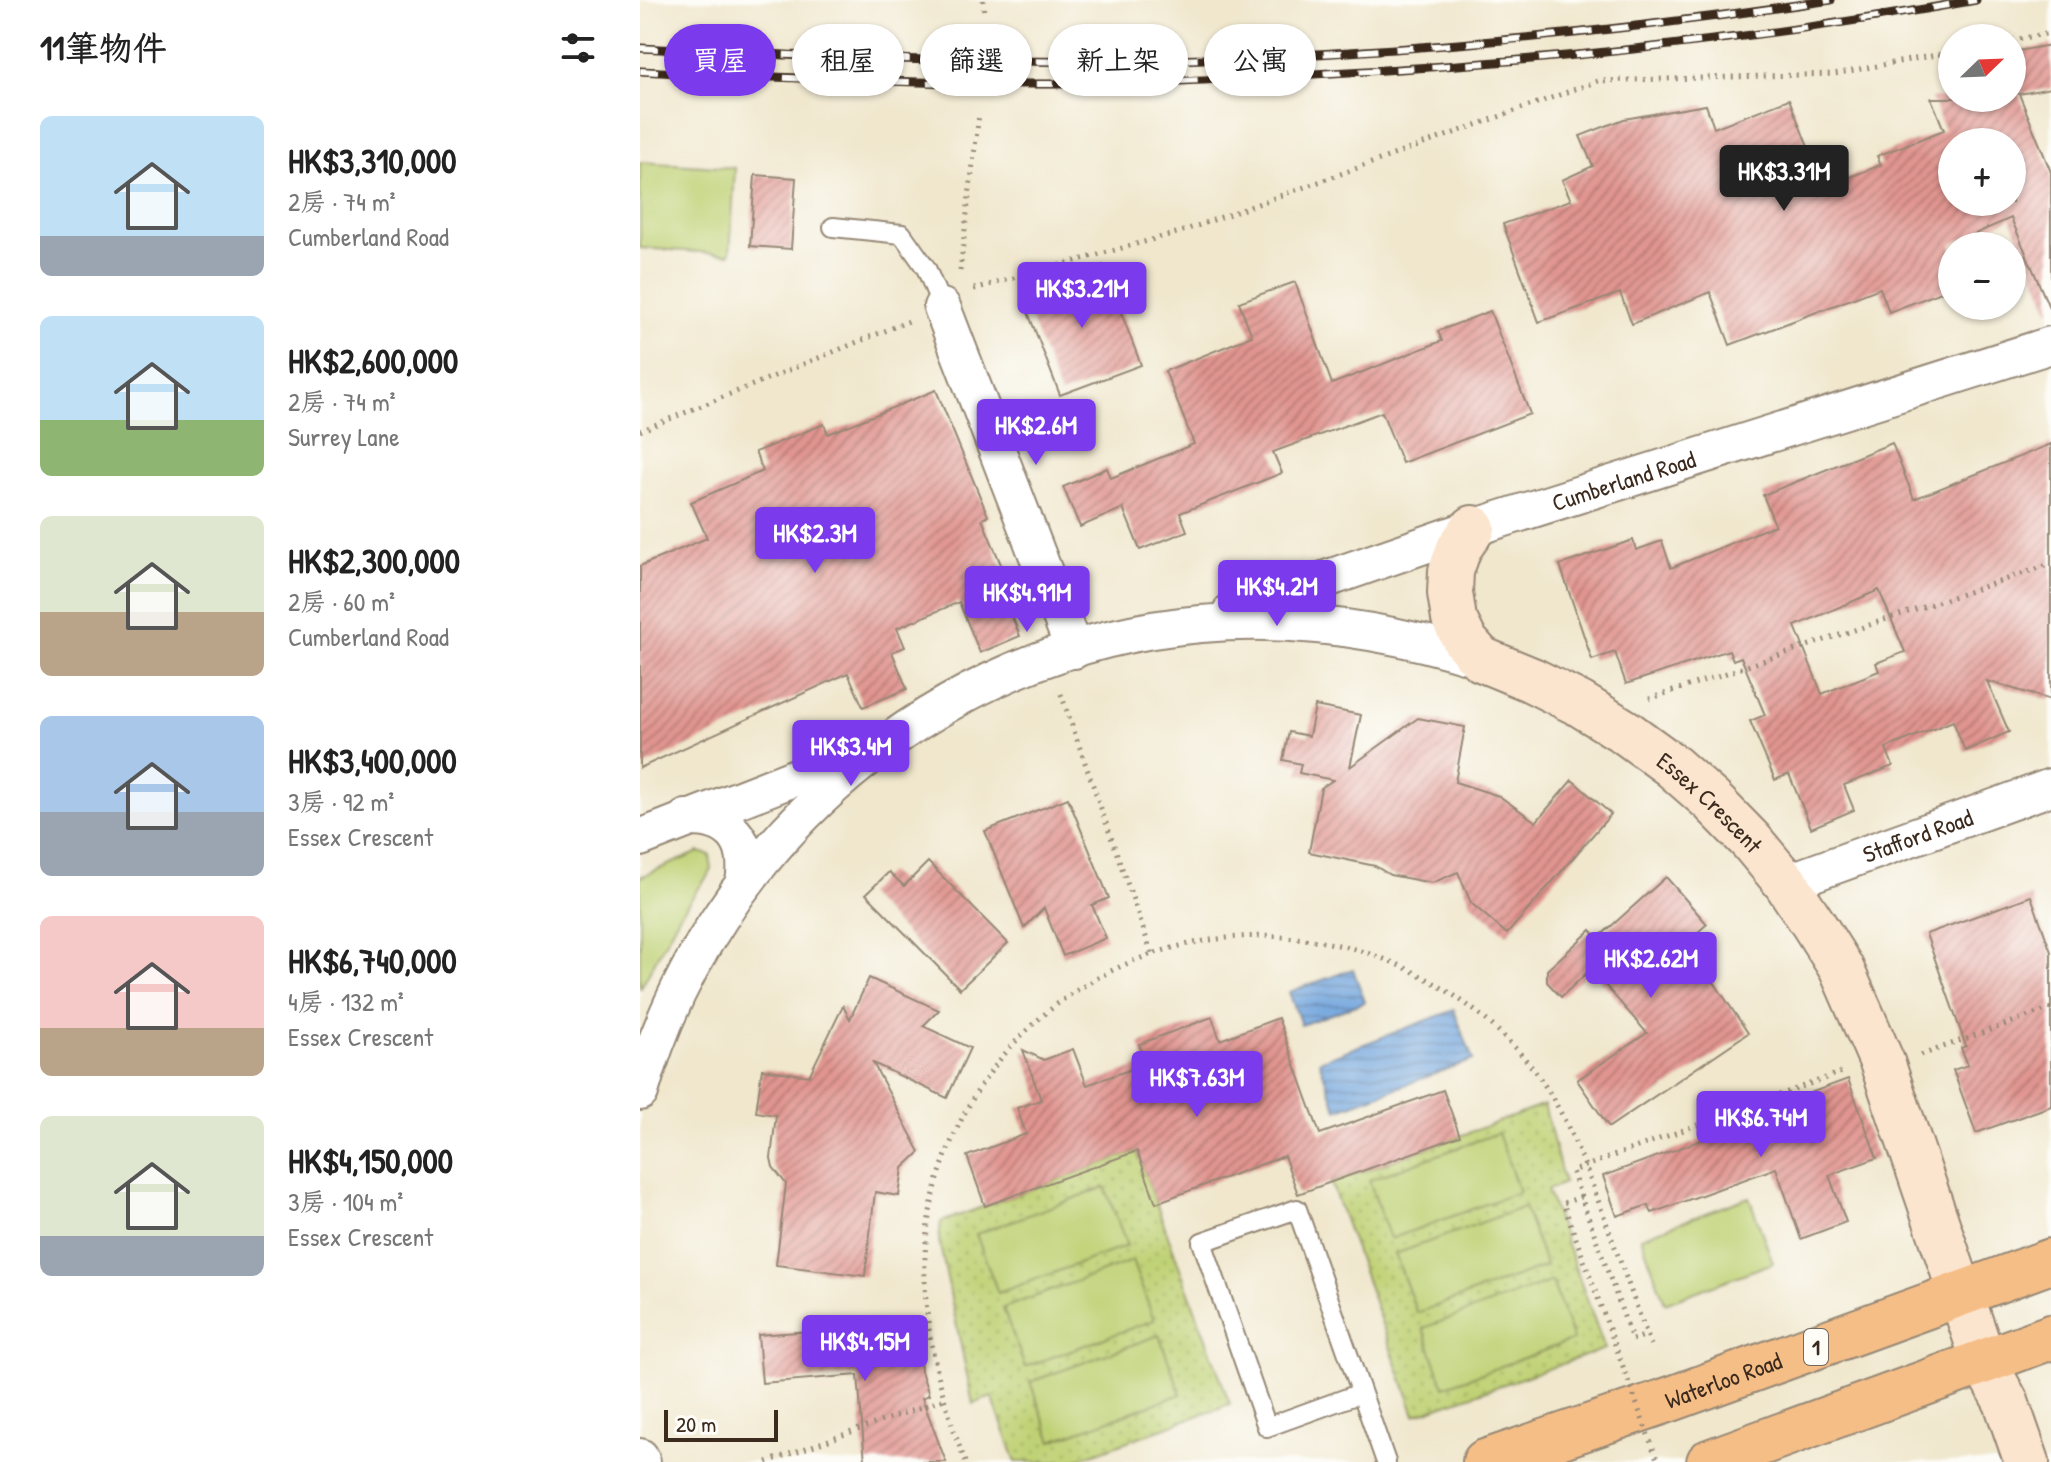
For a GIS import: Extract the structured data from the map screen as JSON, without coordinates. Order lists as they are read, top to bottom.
{
  "streets": {
    "highway": ["1", "Waterloo Road"],
    "street": ["Cumberland Road", "Essex Crescent", "Stafford Road"]
  },
  "crossings": [
    ["Cumberland Road", "Essex Crescent"],
    ["Essex Crescent", "Stafford Road"],
    ["Essex Crescent", "Waterloo Road"]
  ],
  "scale_bar": "20 m",
  "north": "top right",
  "page": {
    "heading": "11筆物件",
    "map_buttons": ["+", "−"],
    "chip": [
      "買屋",
      "租屋",
      "篩選",
      "新上架",
      "公寓"
    ],
    "list": [
      {
        "name": "HK$3,310,000",
        "note": "2房 · 74 m² · Cumberland Road"
      },
      {
        "name": "HK$2,600,000",
        "note": "2房 · 74 m² · Surrey Lane"
      },
      {
        "name": "HK$2,300,000",
        "note": "2房 · 60 m² · Cumberland Road"
      },
      {
        "name": "HK$3,400,000",
        "note": "3房 · 92 m² · Essex Crescent"
      },
      {
        "name": "HK$6,740,000",
        "note": "4房 · 132 m² · Essex Crescent"
      },
      {
        "name": "HK$4,150,000",
        "note": "3房 · 104 m² · Essex Crescent"
      }
    ],
    "price": [
      "HK$3.31M",
      "HK$3.21M",
      "HK$2.6M",
      "HK$2.3M",
      "HK$4.2M",
      "HK$4.91M",
      "HK$3.4M",
      "HK$2.62M",
      "HK$7.63M",
      "HK$6.74M",
      "HK$4.15M"
    ],
    "scale": "20 m"
  }
}
